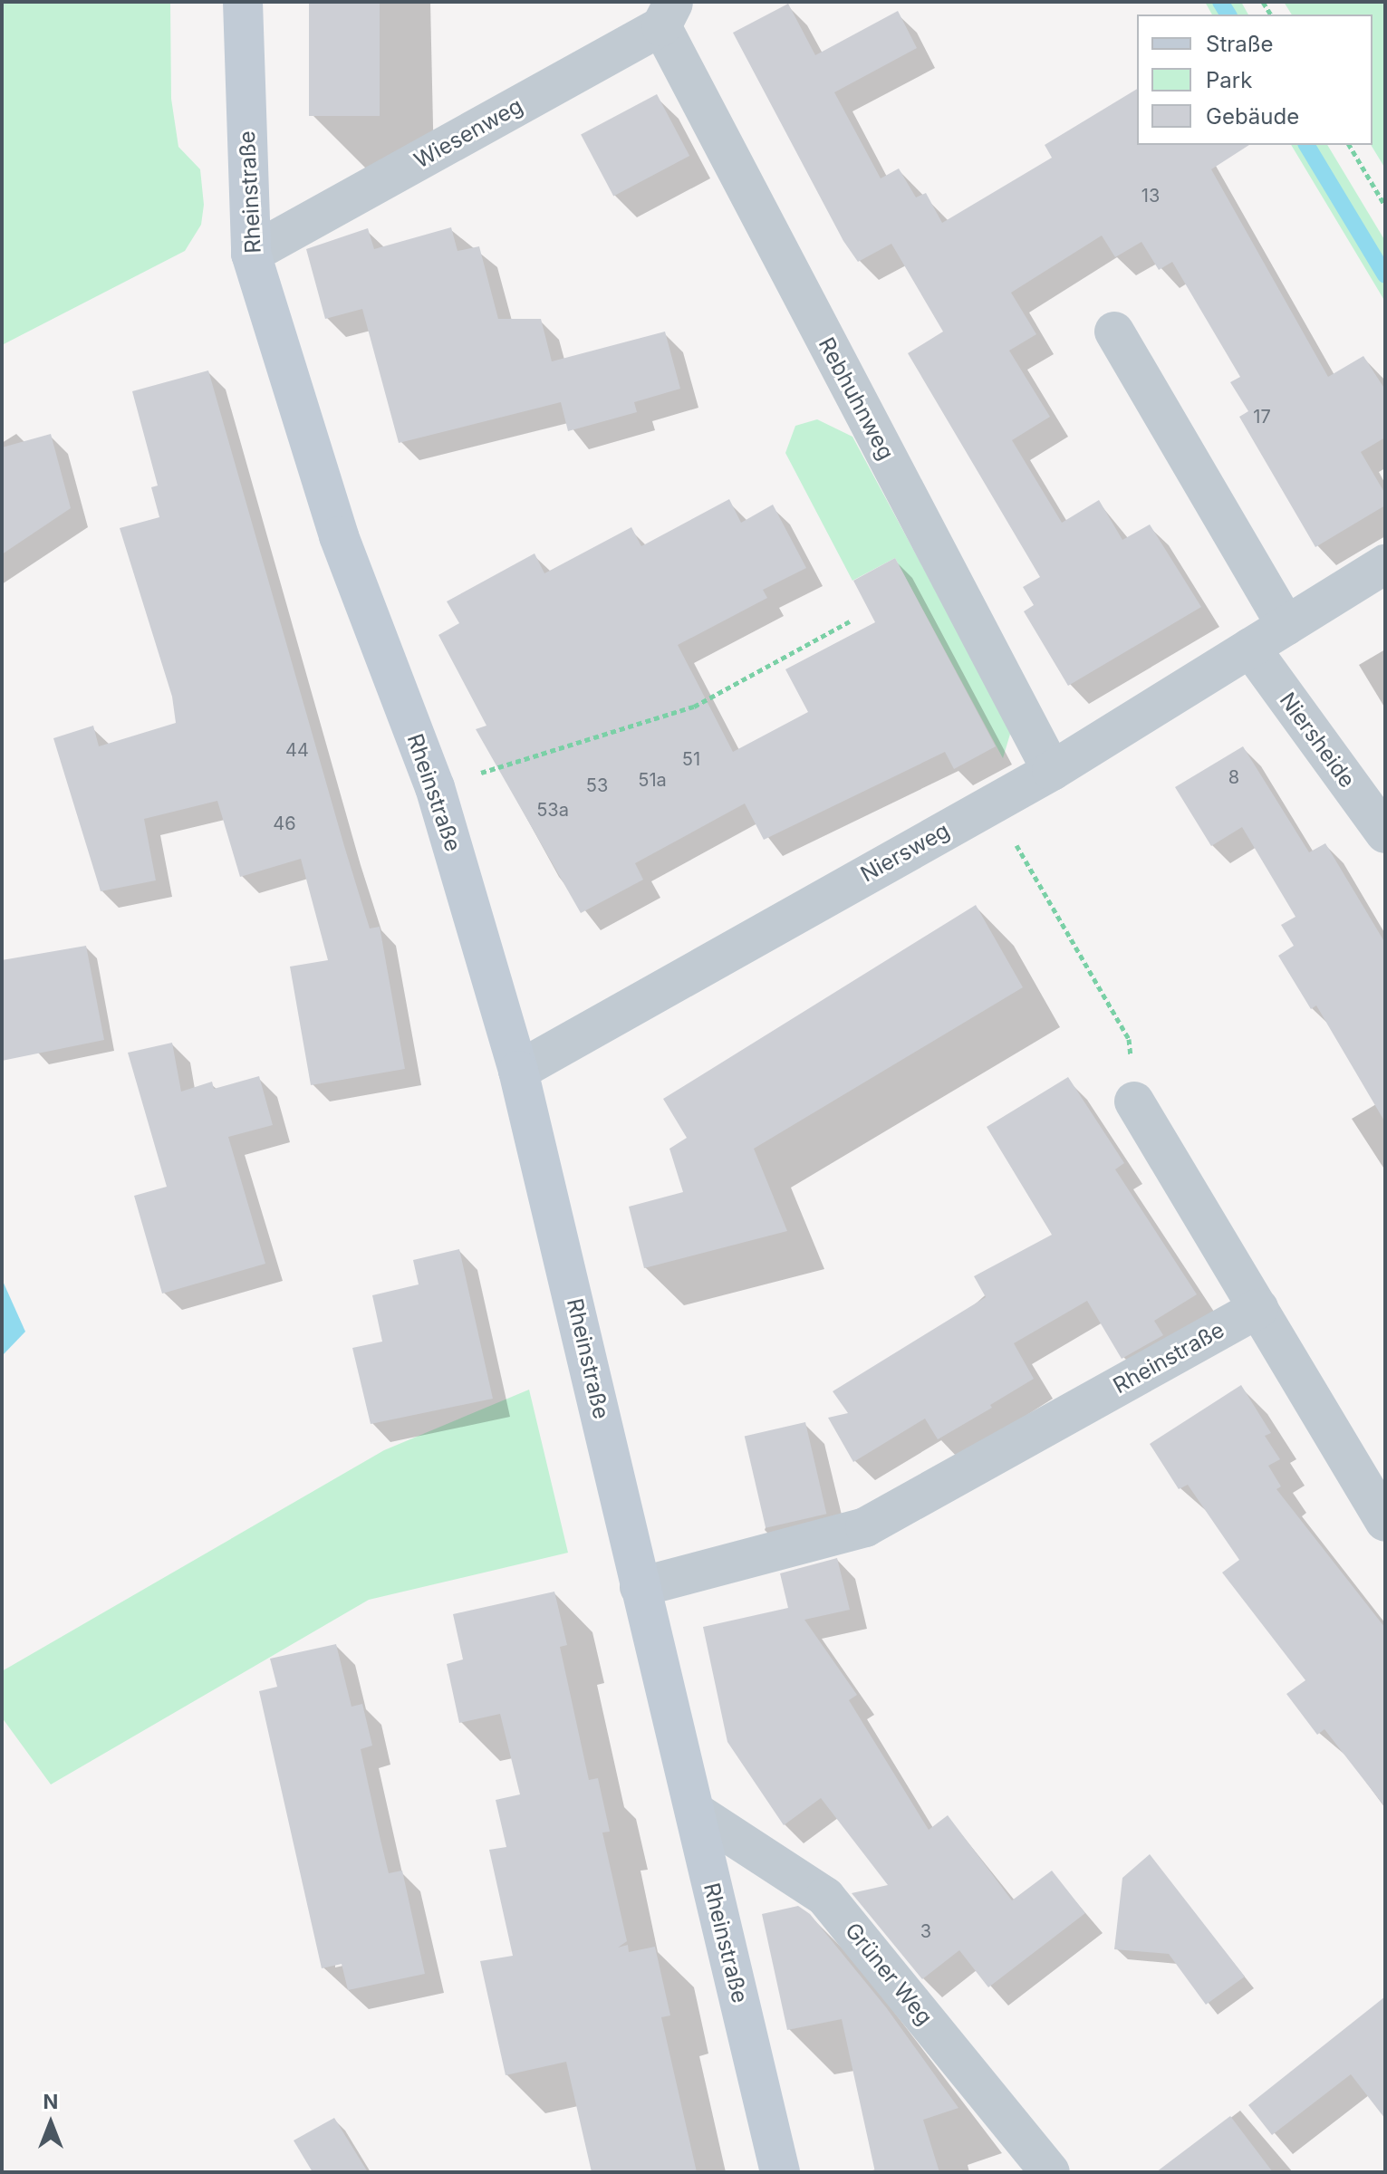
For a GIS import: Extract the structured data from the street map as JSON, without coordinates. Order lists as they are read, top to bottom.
{
  "streets": {
    "street": [
      "Wiesenweg",
      "Rheinstraße",
      "Rebhuhnweg",
      "Niersheide",
      "Niersweg",
      "Grüner Weg"
    ]
  },
  "crossings": [
    ["Wiesenweg", "Rheinstraße"],
    ["Wiesenweg", "Rebhuhnweg"],
    ["Rheinstraße", "Niersweg"],
    ["Rheinstraße", "Grüner Weg"],
    ["Rebhuhnweg", "Niersweg"],
    ["Niersheide", "Niersweg"]
  ],
  "house_numbers": [
    "13",
    "17",
    "44",
    "51",
    "8",
    "51a",
    "53",
    "53a",
    "46",
    "3"
  ],
  "legend": ["Straße", "Park", "Gebäude"],
  "north": "top"
}
